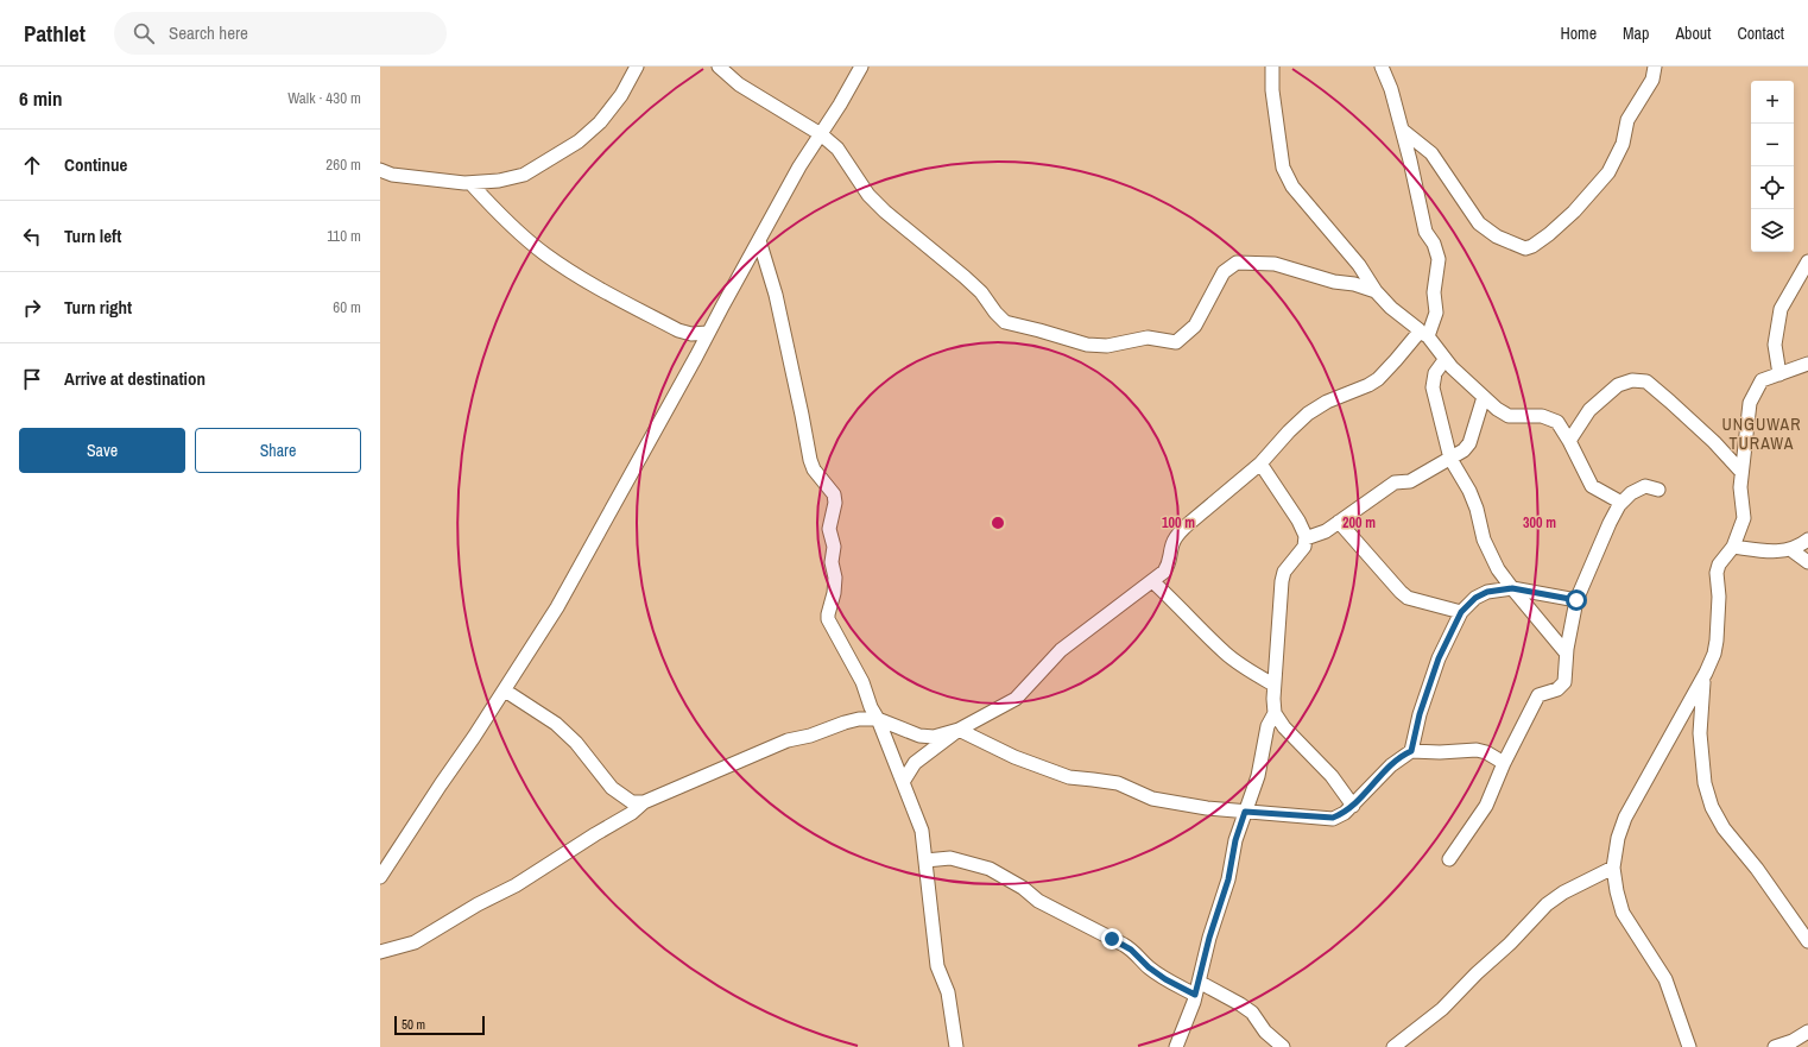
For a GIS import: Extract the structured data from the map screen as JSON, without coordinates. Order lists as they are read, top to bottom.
{
  "districts": ["UNGUWAR TURAWA"],
  "scale_bar": "50 m",
  "page": {
    "header": "Pathlet",
    "search": "Search here",
    "nav": [
      "Home",
      "Map",
      "About",
      "Contact"
    ],
    "heading": ["6 min", "Walk · 430 m"],
    "map_buttons": ["+", "−"],
    "list": [
      ["Continue", "260 m"],
      ["Turn left", "110 m"],
      ["Turn right", "60 m"],
      "Arrive at destination"
    ],
    "buttons": ["Save", "Share"],
    "scale": "50 m"
  },
  "rings": ["100 m", "200 m", "300 m"]
}
